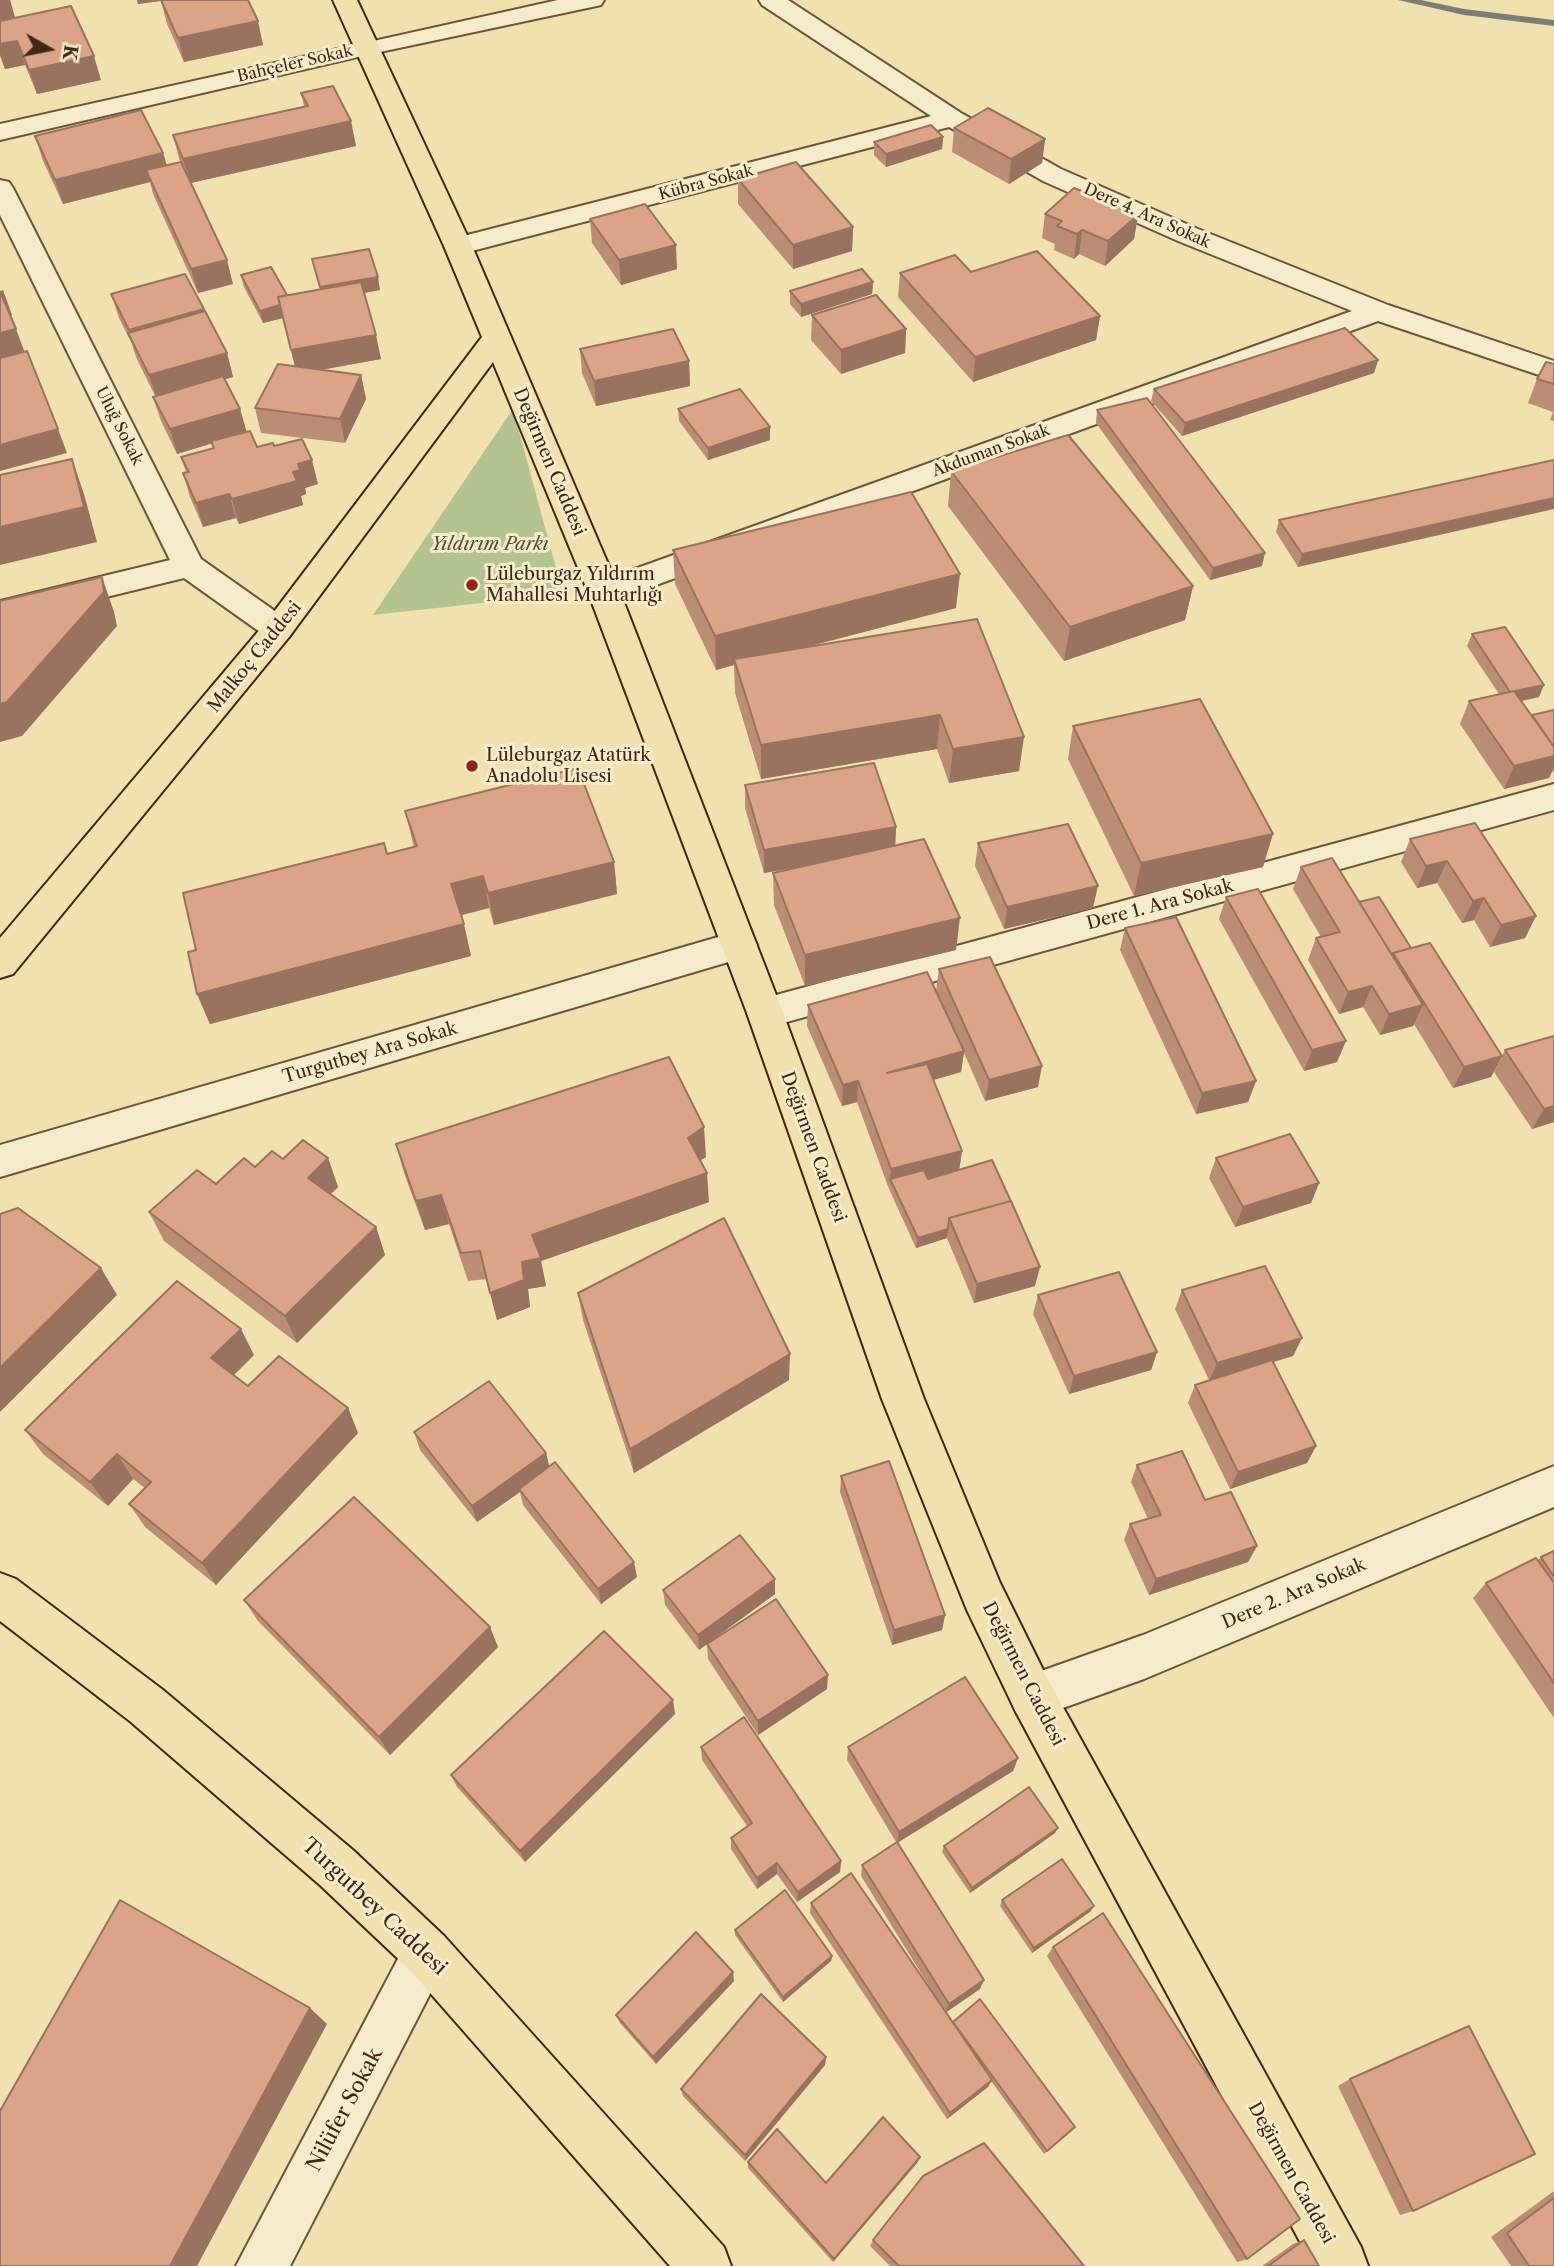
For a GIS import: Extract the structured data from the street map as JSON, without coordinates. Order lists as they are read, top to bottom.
{
  "streets": {
    "main road": ["Değirmen Caddesi", "Malkoç Caddesi", "Turgutbey Caddesi"],
    "street": [
      "Bahçeler Sokak",
      "Kübra Sokak",
      "Dere 4. Ara Sokak",
      "Uluğ Sokak",
      "Akduman Sokak",
      "Dere 1. Ara Sokak",
      "Turgutbey Ara Sokak",
      "Dere 2. Ara Sokak",
      "Nilüfer Sokak"
    ]
  },
  "crossings": [
    ["Bahçeler Sokak", "Değirmen Caddesi"],
    ["Kübra Sokak", "Dere 4. Ara Sokak"],
    ["Kübra Sokak", "Değirmen Caddesi"],
    ["Dere 4. Ara Sokak", "Akduman Sokak"],
    ["Uluğ Sokak", "Malkoç Caddesi"],
    ["Akduman Sokak", "Değirmen Caddesi"],
    ["Değirmen Caddesi", "Malkoç Caddesi"],
    ["Değirmen Caddesi", "Dere 1. Ara Sokak"],
    ["Değirmen Caddesi", "Turgutbey Ara Sokak"],
    ["Değirmen Caddesi", "Dere 2. Ara Sokak"],
    ["Turgutbey Caddesi", "Nilüfer Sokak"]
  ],
  "parks": ["Yıldırım Parkı"],
  "places": ["Lüleburgaz Yıldırım Mahallesi Muhtarlığı", "Lüleburgaz Atatürk Anadolu Lisesi"],
  "north": "right"
}
